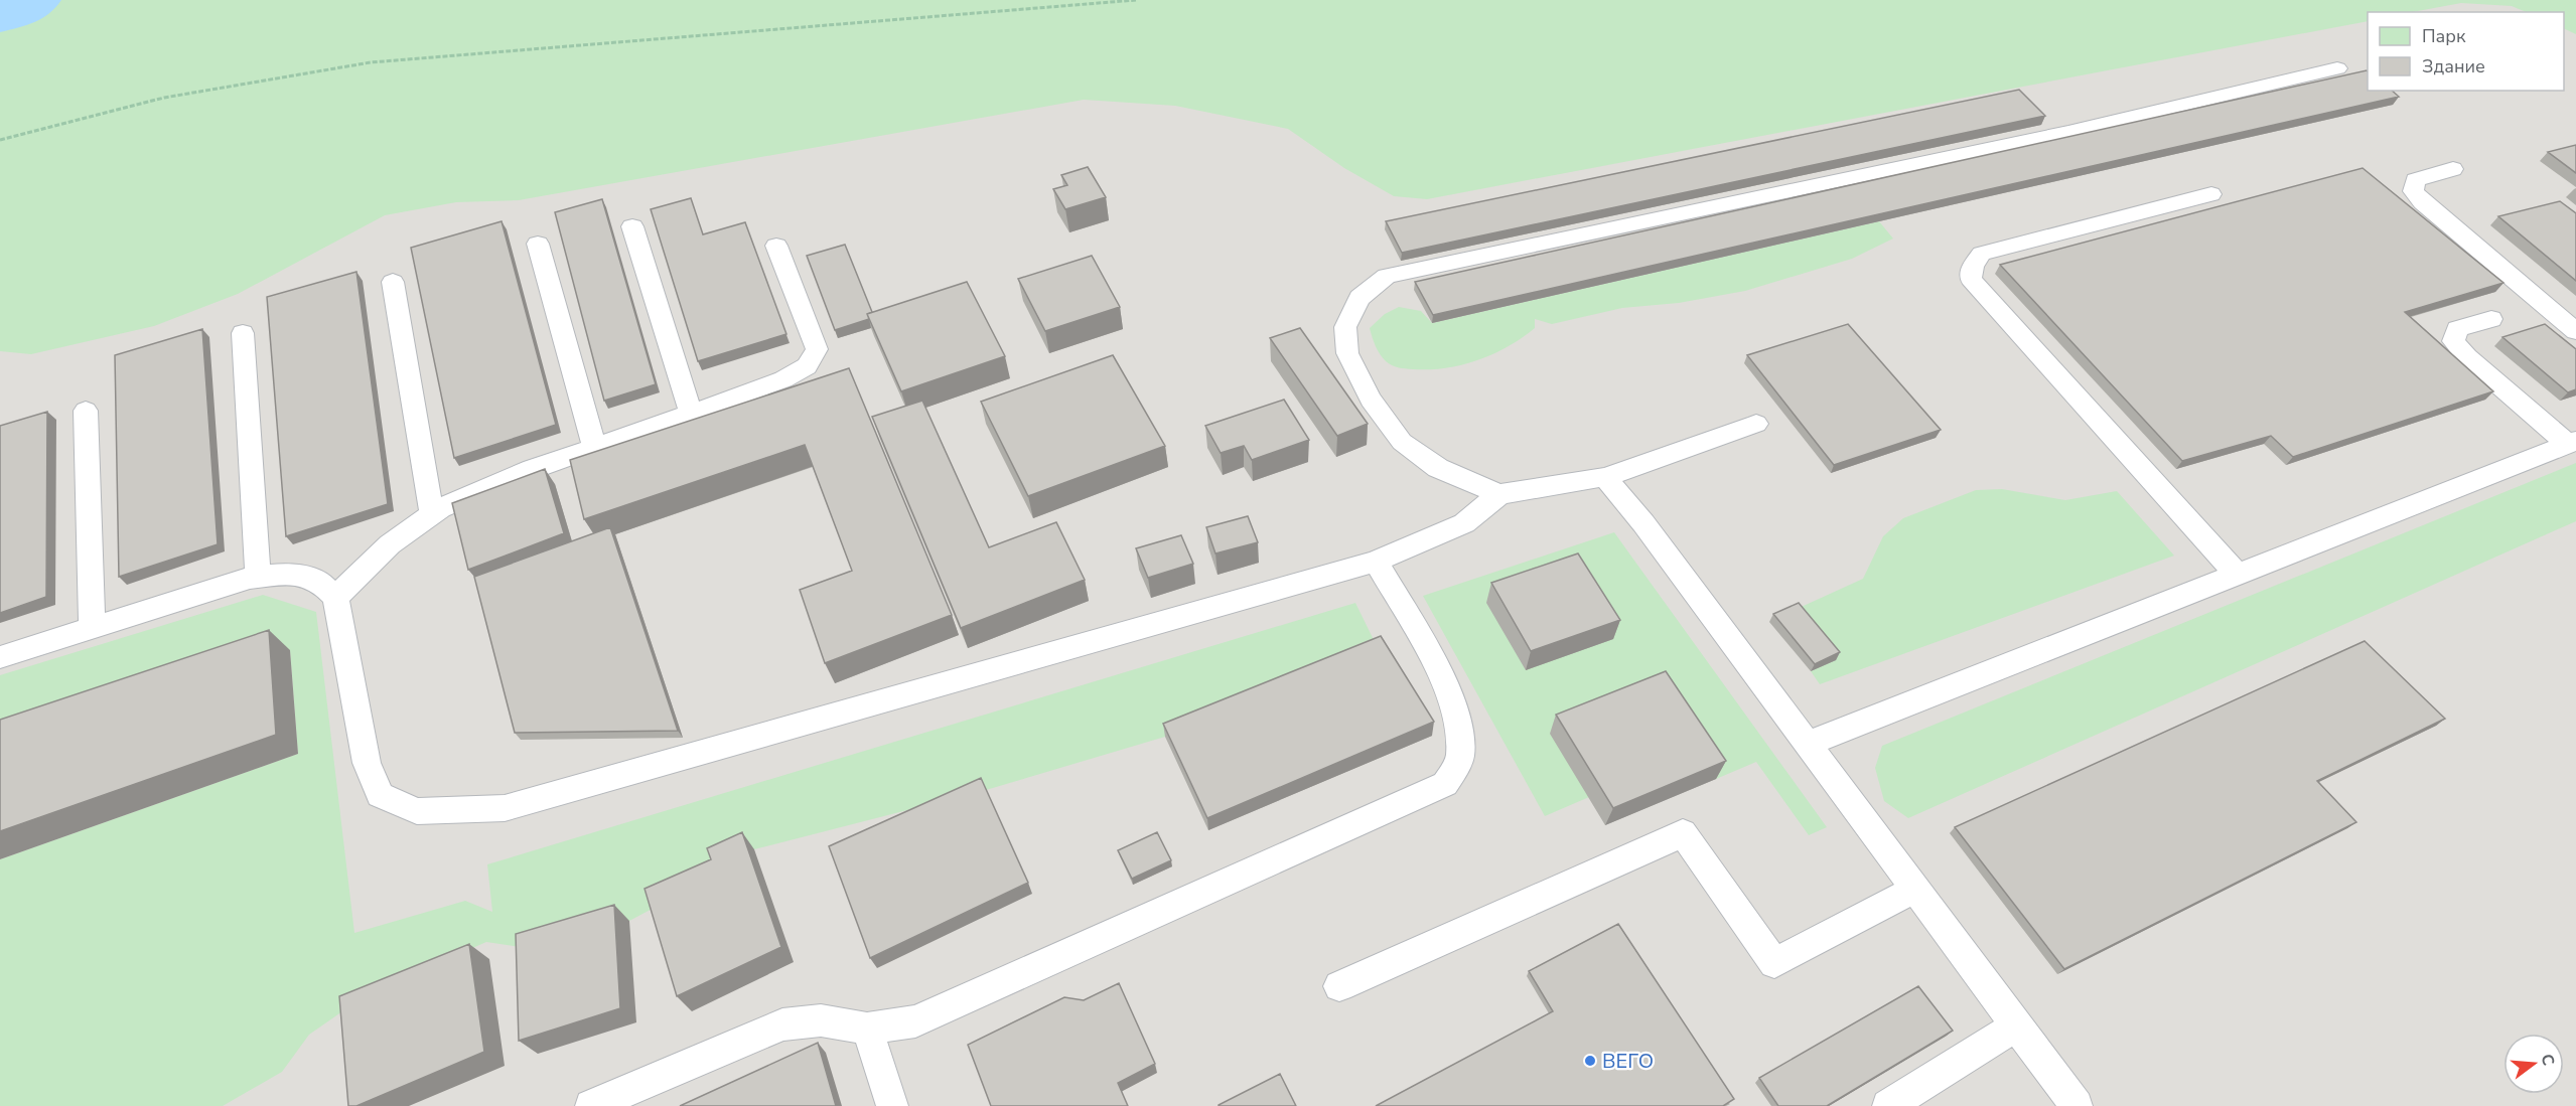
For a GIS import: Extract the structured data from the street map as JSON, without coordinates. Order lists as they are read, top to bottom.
{
  "places": ["ВЕГО"],
  "legend": ["Парк", "Здание"],
  "north": "right"
}
